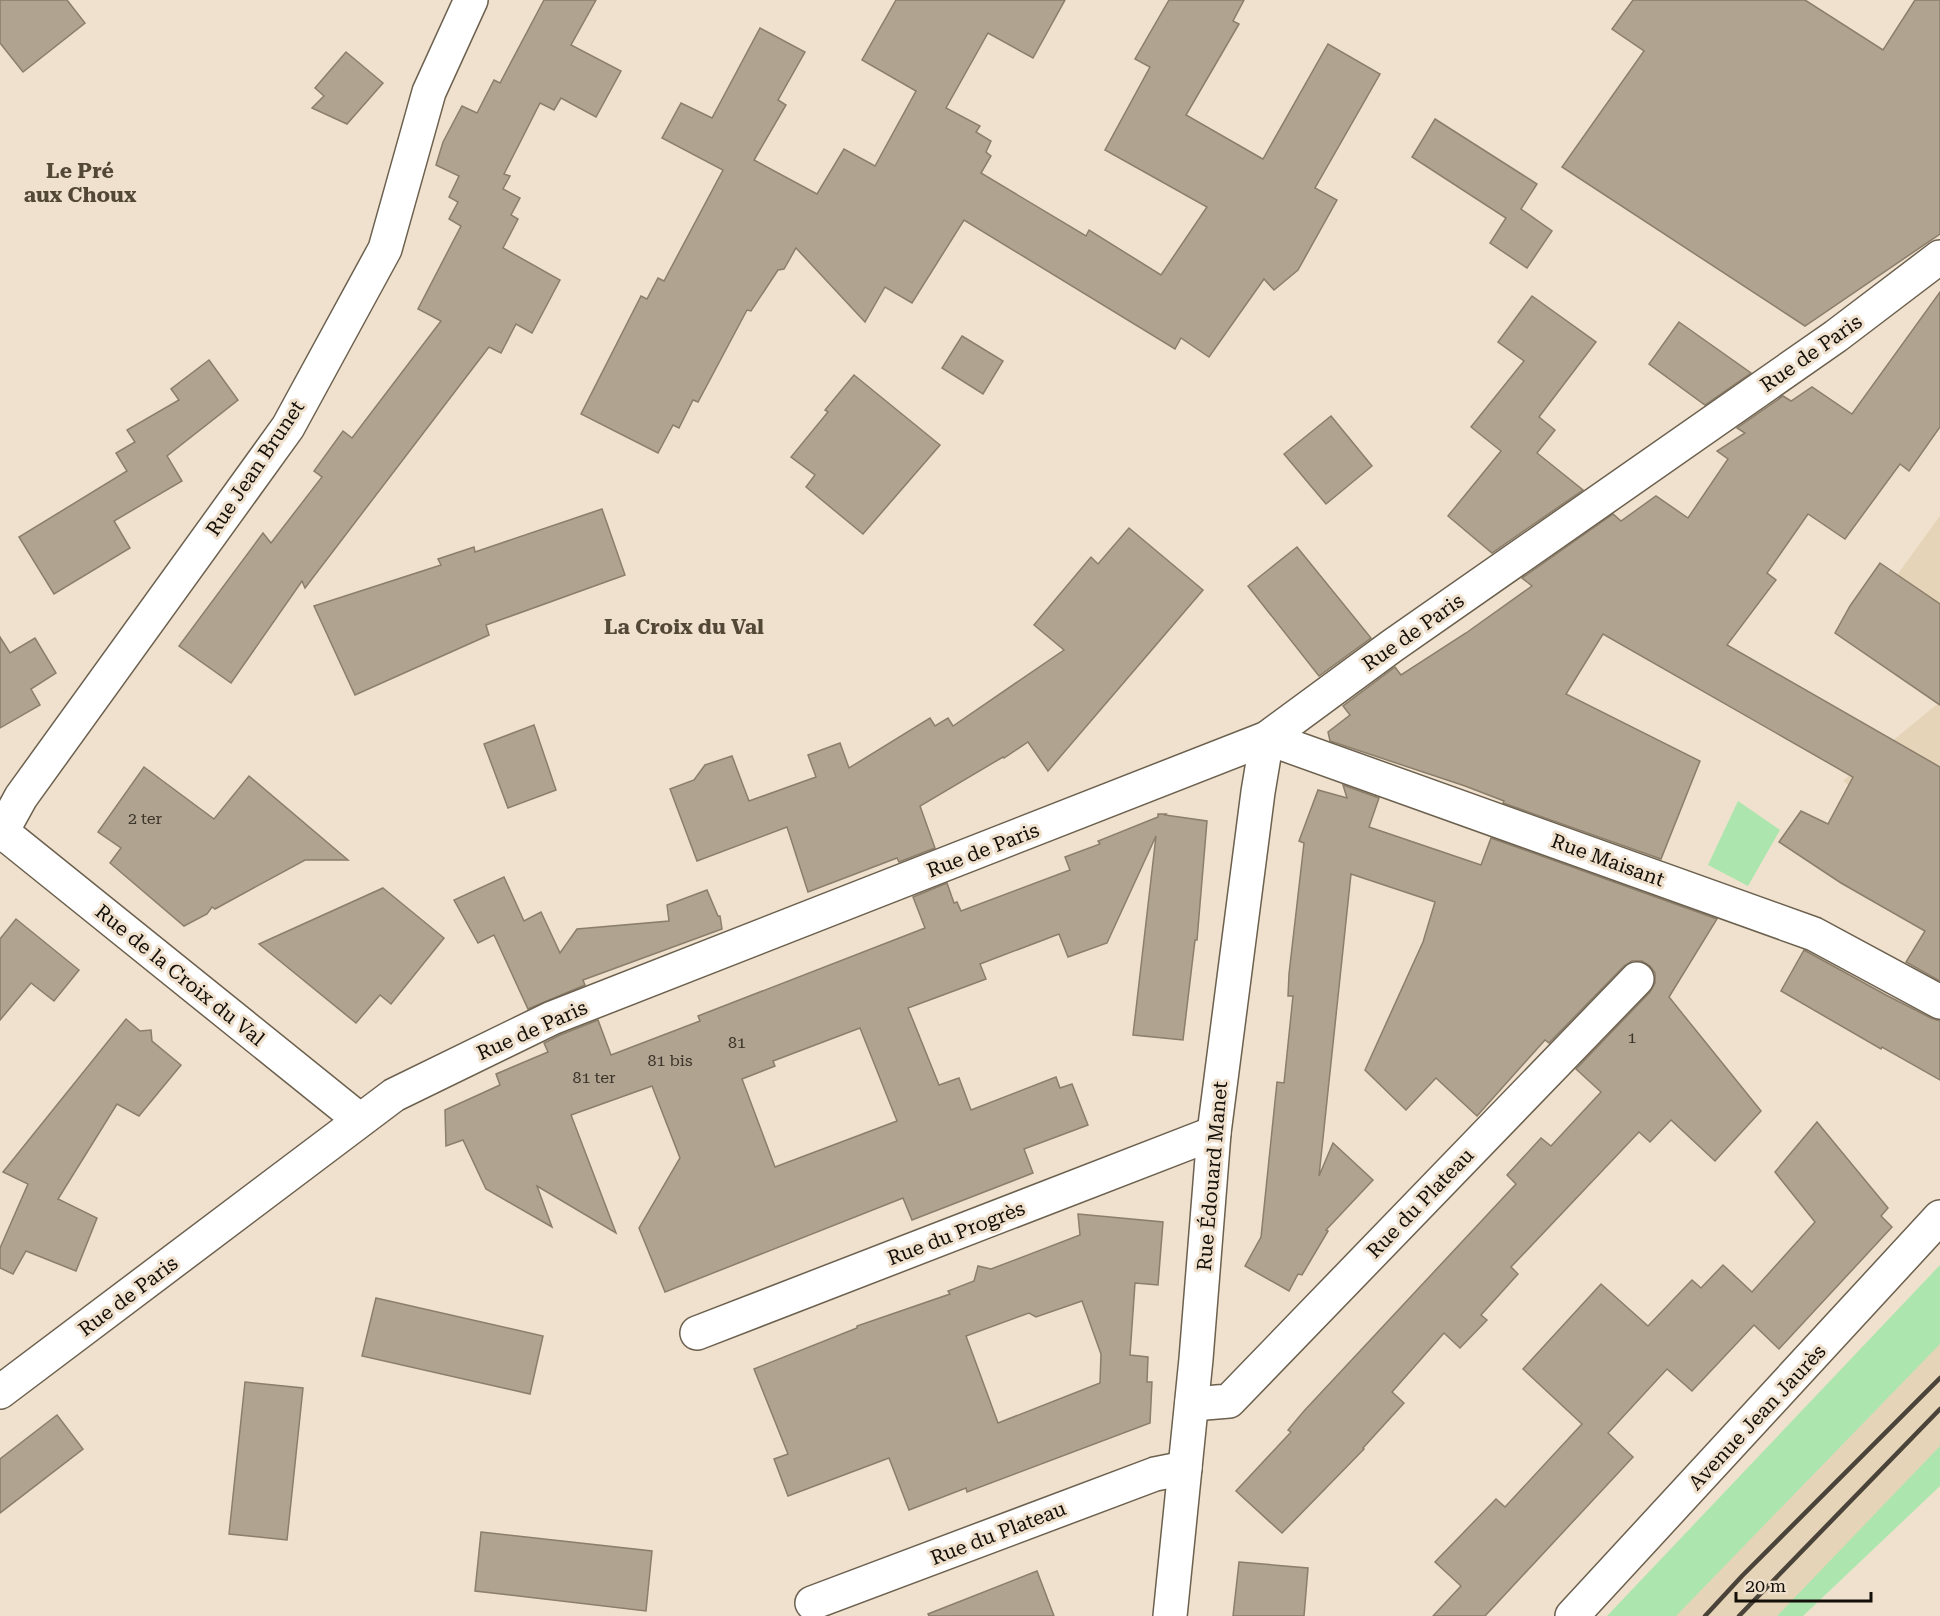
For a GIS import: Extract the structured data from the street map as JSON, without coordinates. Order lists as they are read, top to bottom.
{
  "streets": {
    "street": [
      "Rue de Paris",
      "Rue Jean Brunet",
      "Rue Maisant",
      "Rue de la Croix du Val",
      "Rue Édouard Manet",
      "Rue du Plateau",
      "Rue du Progrès",
      "Avenue Jean Jaurès"
    ]
  },
  "crossings": [
    ["Rue de Paris", "Rue Maisant"],
    ["Rue de Paris", "Rue de la Croix du Val"],
    ["Rue de Paris", "Rue Édouard Manet"],
    ["Rue Jean Brunet", "Rue de la Croix du Val"],
    ["Rue Maisant", "Rue Édouard Manet"],
    ["Rue Édouard Manet", "Rue du Plateau"],
    ["Rue Édouard Manet", "Rue du Progrès"]
  ],
  "districts": ["Le Pré aux Choux", "La Croix du Val"],
  "house_numbers": [
    "2 ter",
    "1",
    "81",
    "81 bis",
    "81 ter"
  ],
  "scale_bar": "20 m"
}
